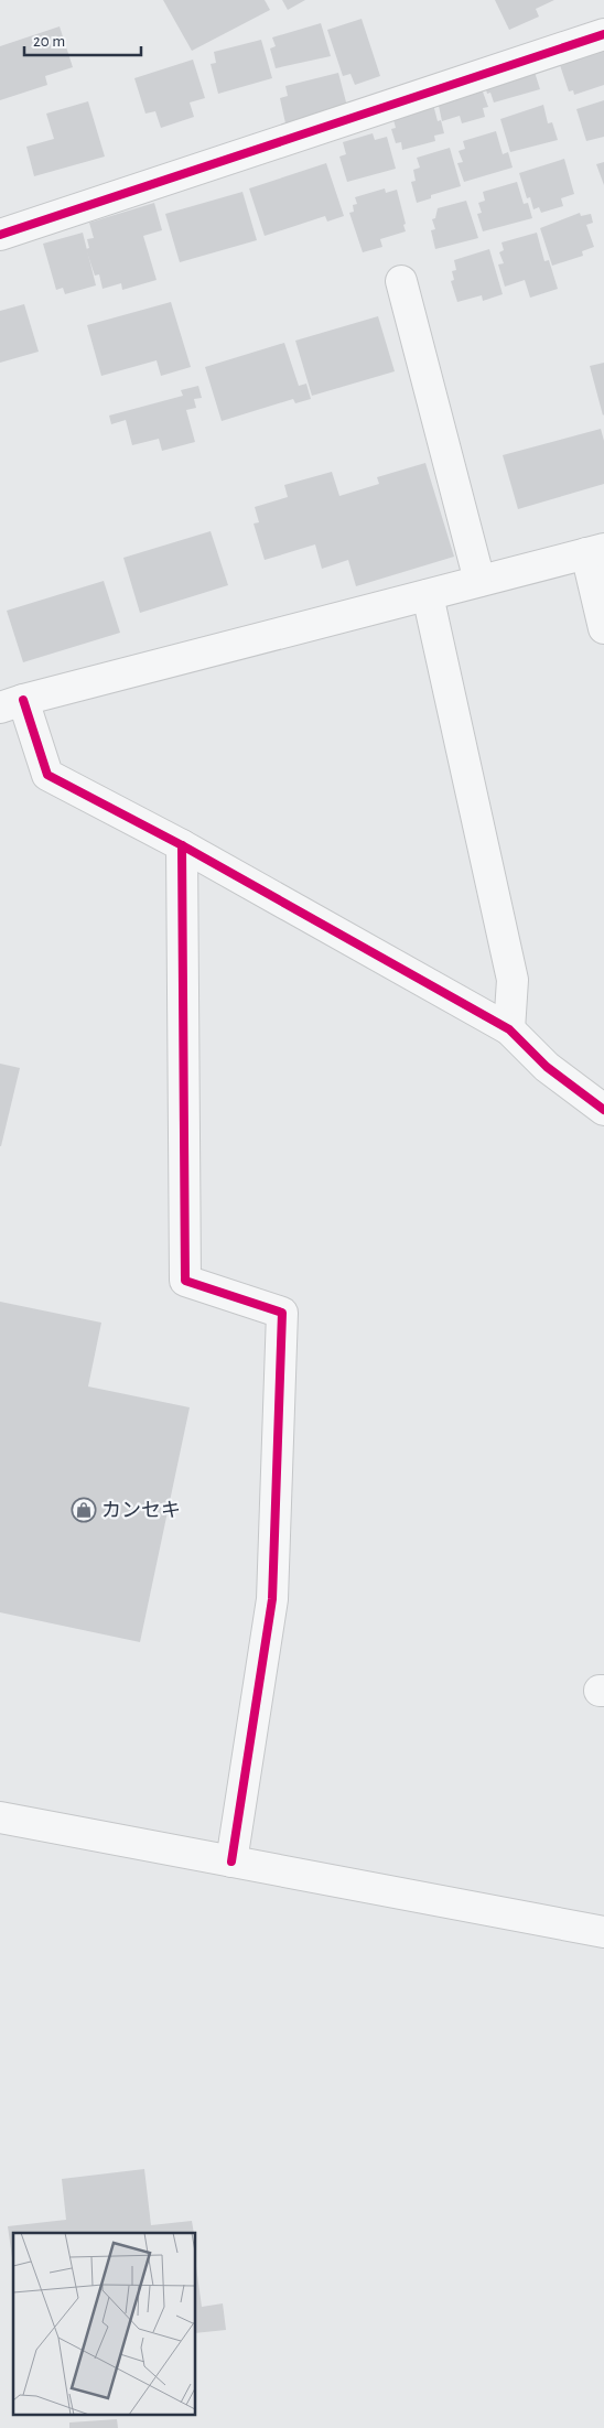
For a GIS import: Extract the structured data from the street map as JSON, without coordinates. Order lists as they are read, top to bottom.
{
  "places": {
    "shop": ["カンセキ"]
  },
  "scale_bar": "20 m"
}
